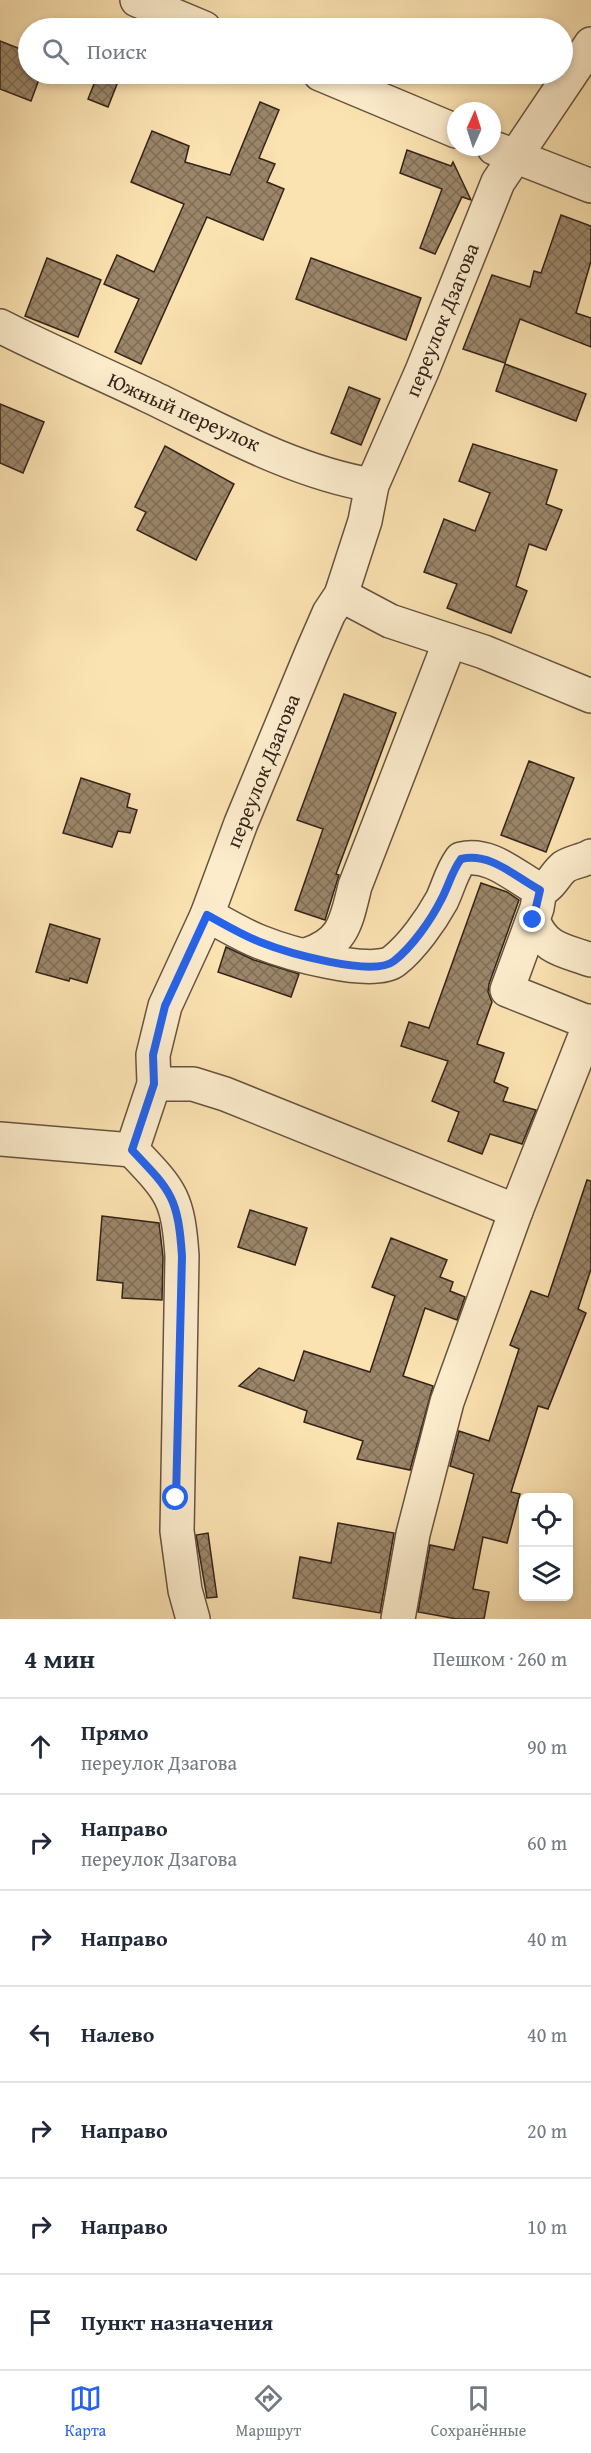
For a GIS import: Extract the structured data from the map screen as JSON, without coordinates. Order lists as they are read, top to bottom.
{
  "streets": {
    "street": ["переулок Дзагова", "Южный переулок"]
  },
  "crossings": [
    ["переулок Дзагова", "Южный переулок"]
  ],
  "north": "top",
  "page": {
    "search": "Поиск",
    "heading": ["4 мин", "Пешком · 260 m"],
    "list": [
      ["Прямо", "переулок Дзагова", "90 m"],
      ["Направо", "переулок Дзагова", "60 m"],
      ["Направо", "40 m"],
      ["Налево", "40 m"],
      ["Направо", "20 m"],
      ["Направо", "10 m"],
      "Пункт назначения"
    ],
    "nav": ["Карта", "Маршрут", "Сохранённые"]
  }
}
